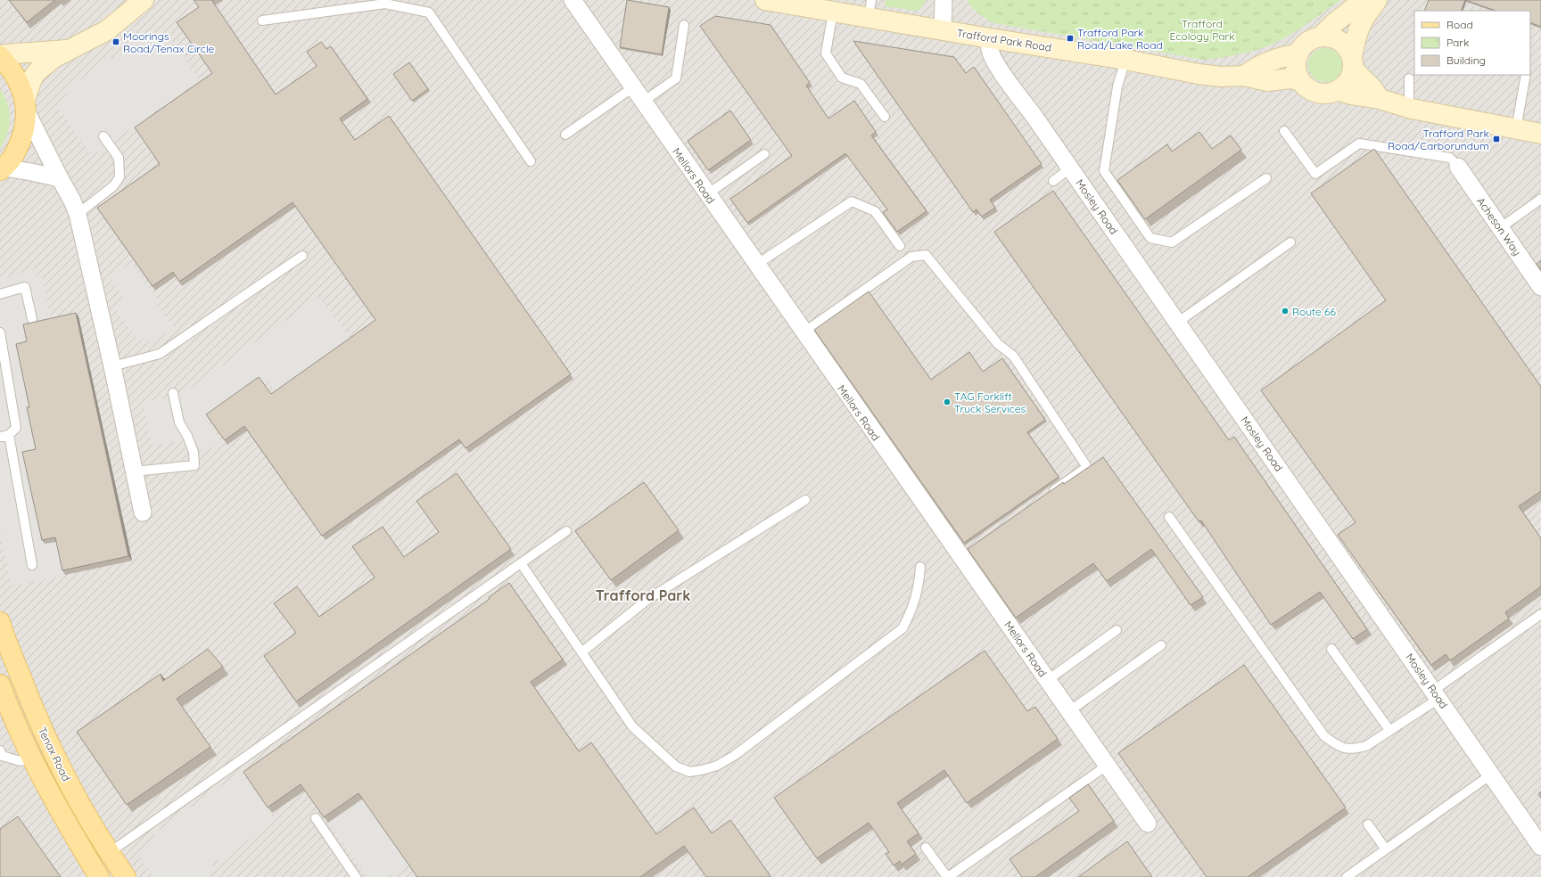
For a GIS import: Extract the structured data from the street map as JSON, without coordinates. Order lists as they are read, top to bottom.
{
  "streets": {
    "main road": ["Tenax Road"],
    "street": [
      "Trafford Park Road",
      "Mellors Road",
      "Mosley Road",
      "Acheson Way"
    ]
  },
  "crossings": [
    ["Trafford Park Road", "Mosley Road"]
  ],
  "districts": ["Trafford Park"],
  "parks": ["Trafford Ecology Park"],
  "places": {
    "transit": ["Trafford Park Road/Lake Road", "Moorings Road/Tenax Circle", "Trafford Park Road/Carborundum"],
    "other": ["Route 66", "TAG Forklift Truck Services"]
  },
  "legend": ["Road", "Park", "Building"]
}
